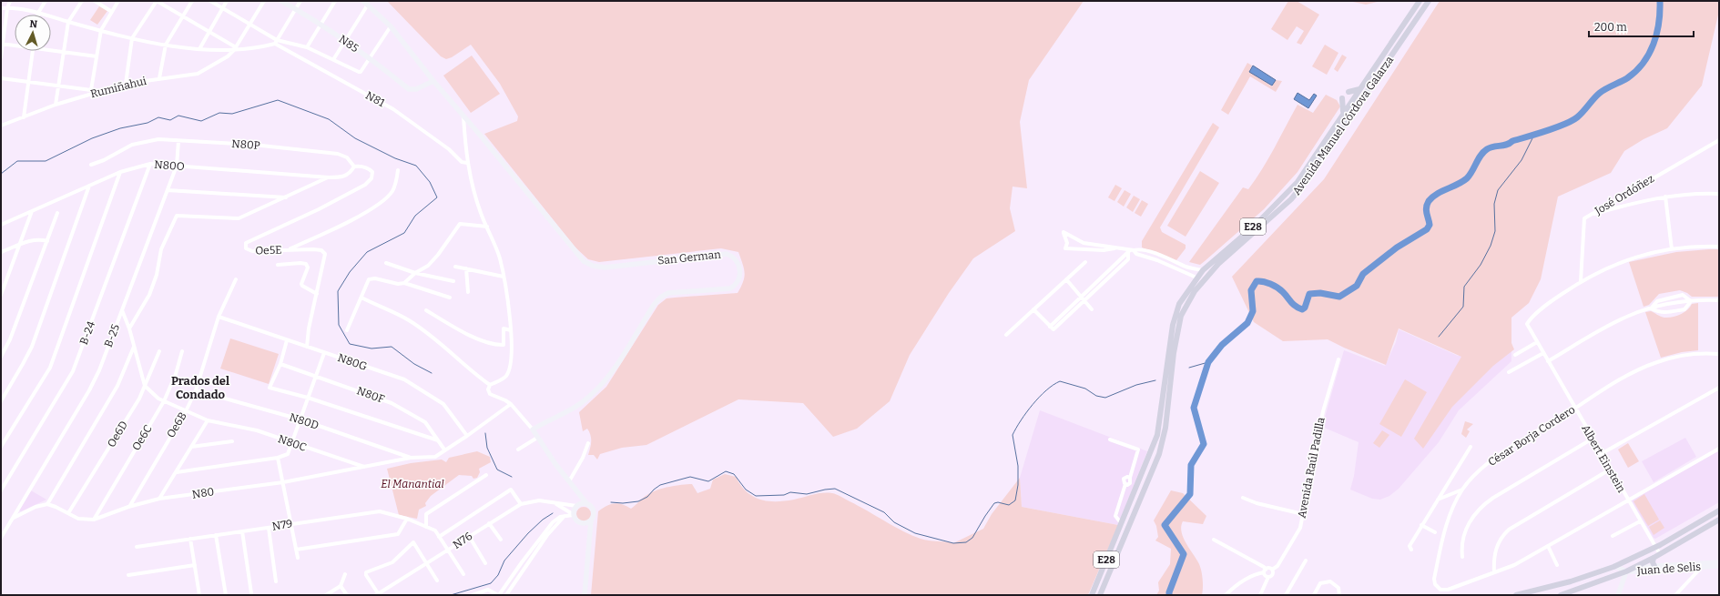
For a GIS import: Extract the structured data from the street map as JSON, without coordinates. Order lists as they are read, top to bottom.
{
  "streets": {
    "main road": [
      "N85",
      "Avenida Manuel Córdova Galarza",
      "E28",
      "San German",
      "Juan de Selis"
    ],
    "street": [
      "Rumiñahui",
      "N81",
      "N80P",
      "N80O",
      "José Ordóñez",
      "Oe5E",
      "B-24",
      "B-25",
      "N80G",
      "N80F",
      "N80D",
      "Oe6B",
      "Oe6D",
      "César Borja Cordero",
      "Oe6C",
      "N80C",
      "Albert Einstein",
      "Avenida Raúl Padilla",
      "N80",
      "N79",
      "N76"
    ]
  },
  "crossings": [
    ["N80P", "Oe5E"],
    ["N80P", "B-25"],
    ["N80O", "B-24"],
    ["N80O", "B-25"],
    ["José Ordóñez", "Albert Einstein"],
    ["Oe5E", "N80G"],
    ["B-25", "N80C"],
    ["N80G", "Oe6B"],
    ["N80G", "N80C"],
    ["N80F", "N80C"],
    ["N80D", "Oe6B"],
    ["N80D", "N80C"],
    ["Oe6B", "N80C"],
    ["Oe6B", "N80"],
    ["Oe6D", "N80C"],
    ["Oe6D", "N80"],
    ["César Borja Cordero", "Albert Einstein"],
    ["Oe6C", "N80C"],
    ["Oe6C", "N80"],
    ["N80C", "N80"],
    ["N79", "N76"]
  ],
  "districts": ["Prados del Condado"],
  "parks": ["El Manantial"],
  "scale_bar": "200 m",
  "north": "top"
}
